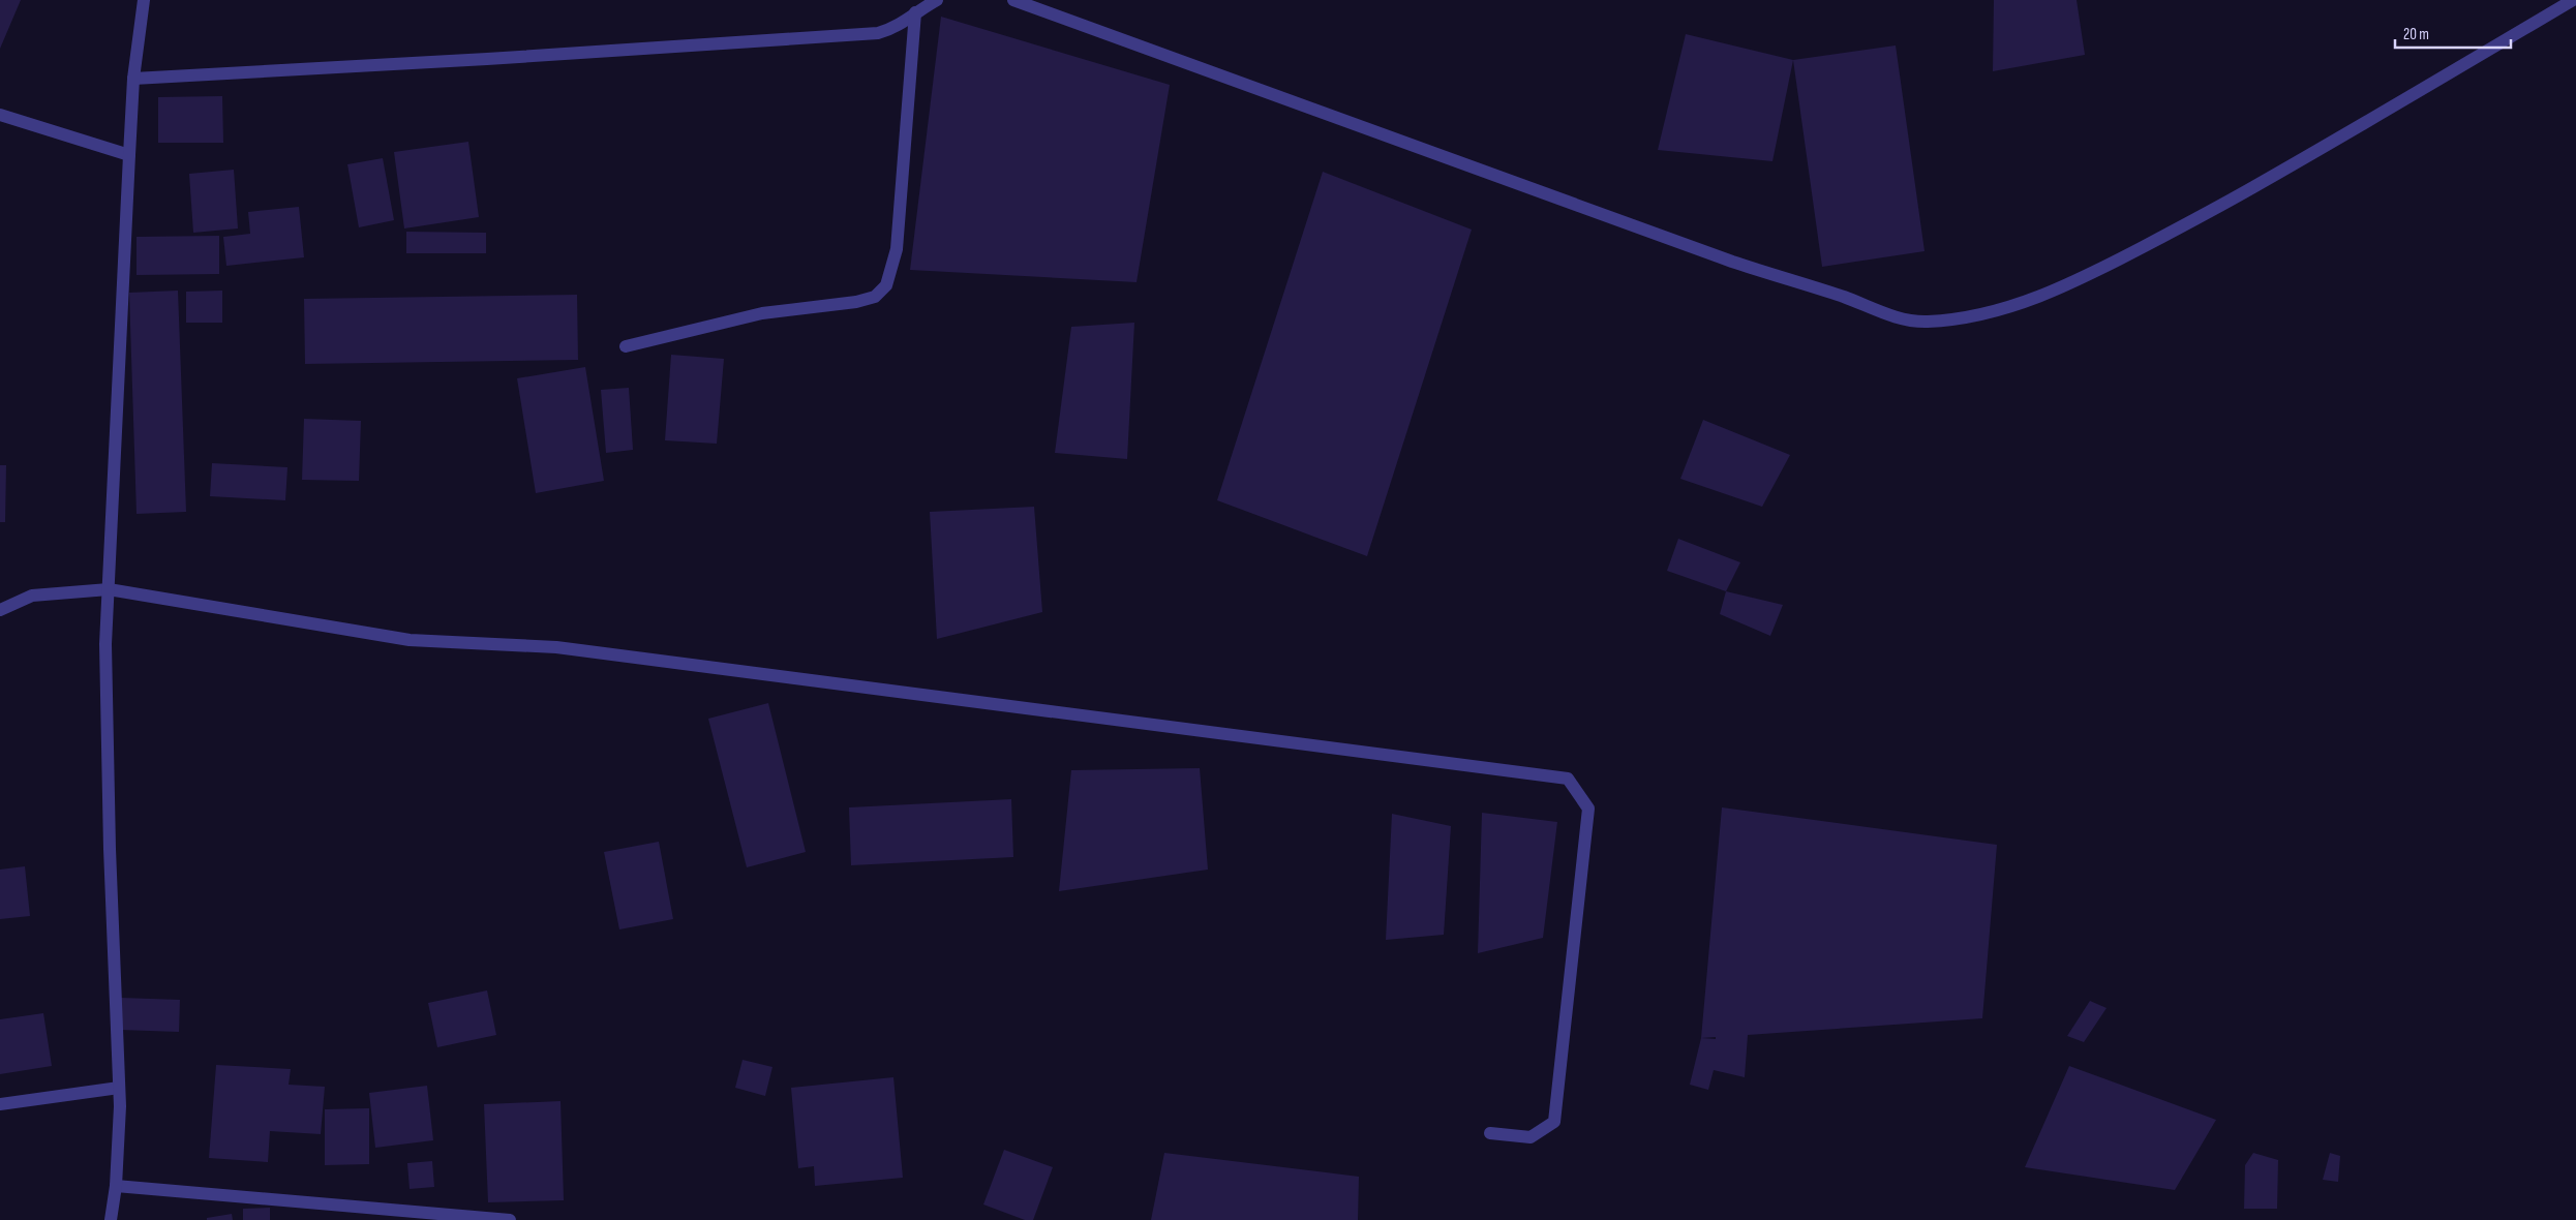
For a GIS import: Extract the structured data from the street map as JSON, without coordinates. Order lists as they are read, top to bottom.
{
  "scale_bar": "20 m"
}
